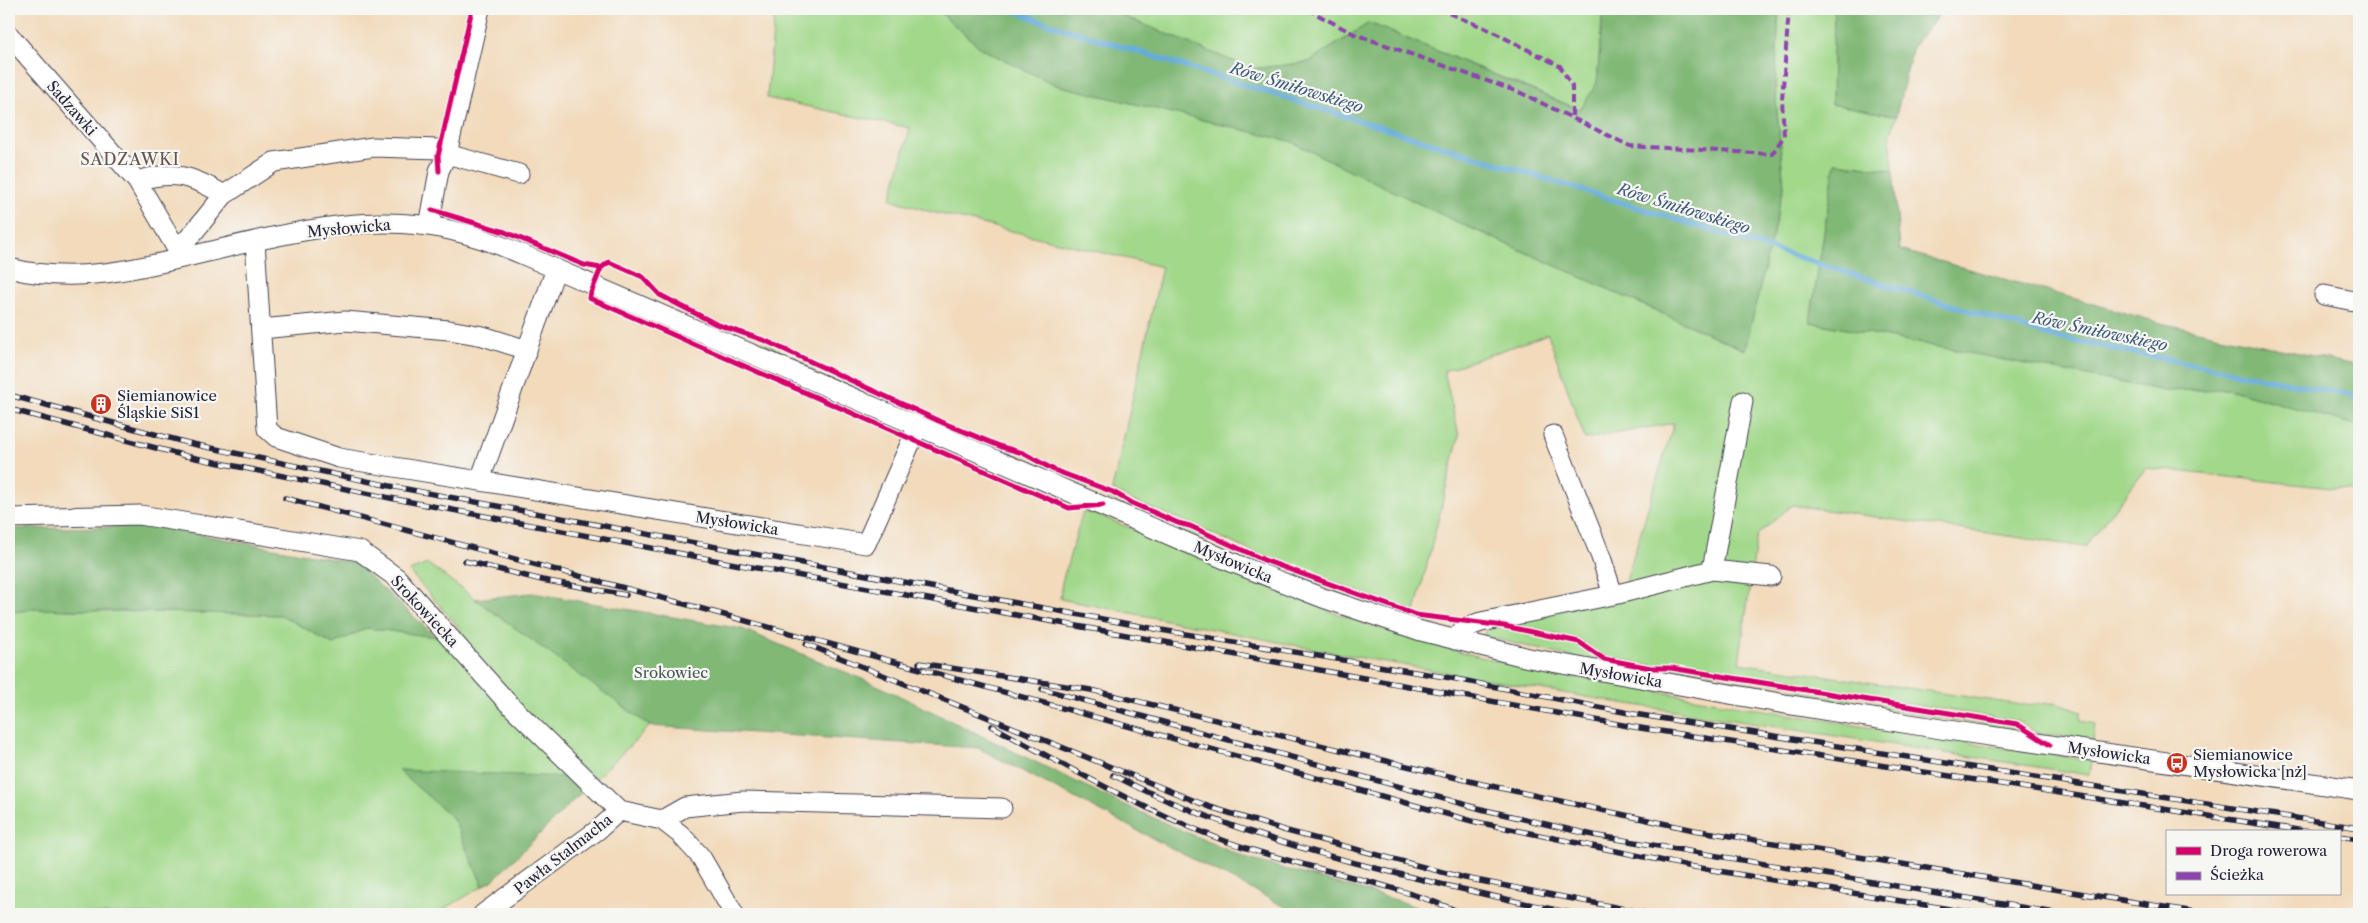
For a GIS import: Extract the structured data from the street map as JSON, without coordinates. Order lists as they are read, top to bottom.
{
  "streets": {
    "street": [
      "Sadzawki",
      "Mysłowicka",
      "Srokowiecka",
      "Pawła Stalmacha"
    ]
  },
  "crossings": [
    ["Sadzawki", "Mysłowicka"],
    ["Srokowiecka", "Pawła Stalmacha"]
  ],
  "districts": ["SADZAWKI"],
  "water": ["Rów Śmiłowskiego"],
  "parks": ["Srokowiec"],
  "places": {
    "building": ["Siemianowice Śląskie SiS1"],
    "bus stop": ["Siemianowice Mysłowicka [nż]"]
  },
  "legend": ["Droga rowerowa", "Ścieżka"]
}
